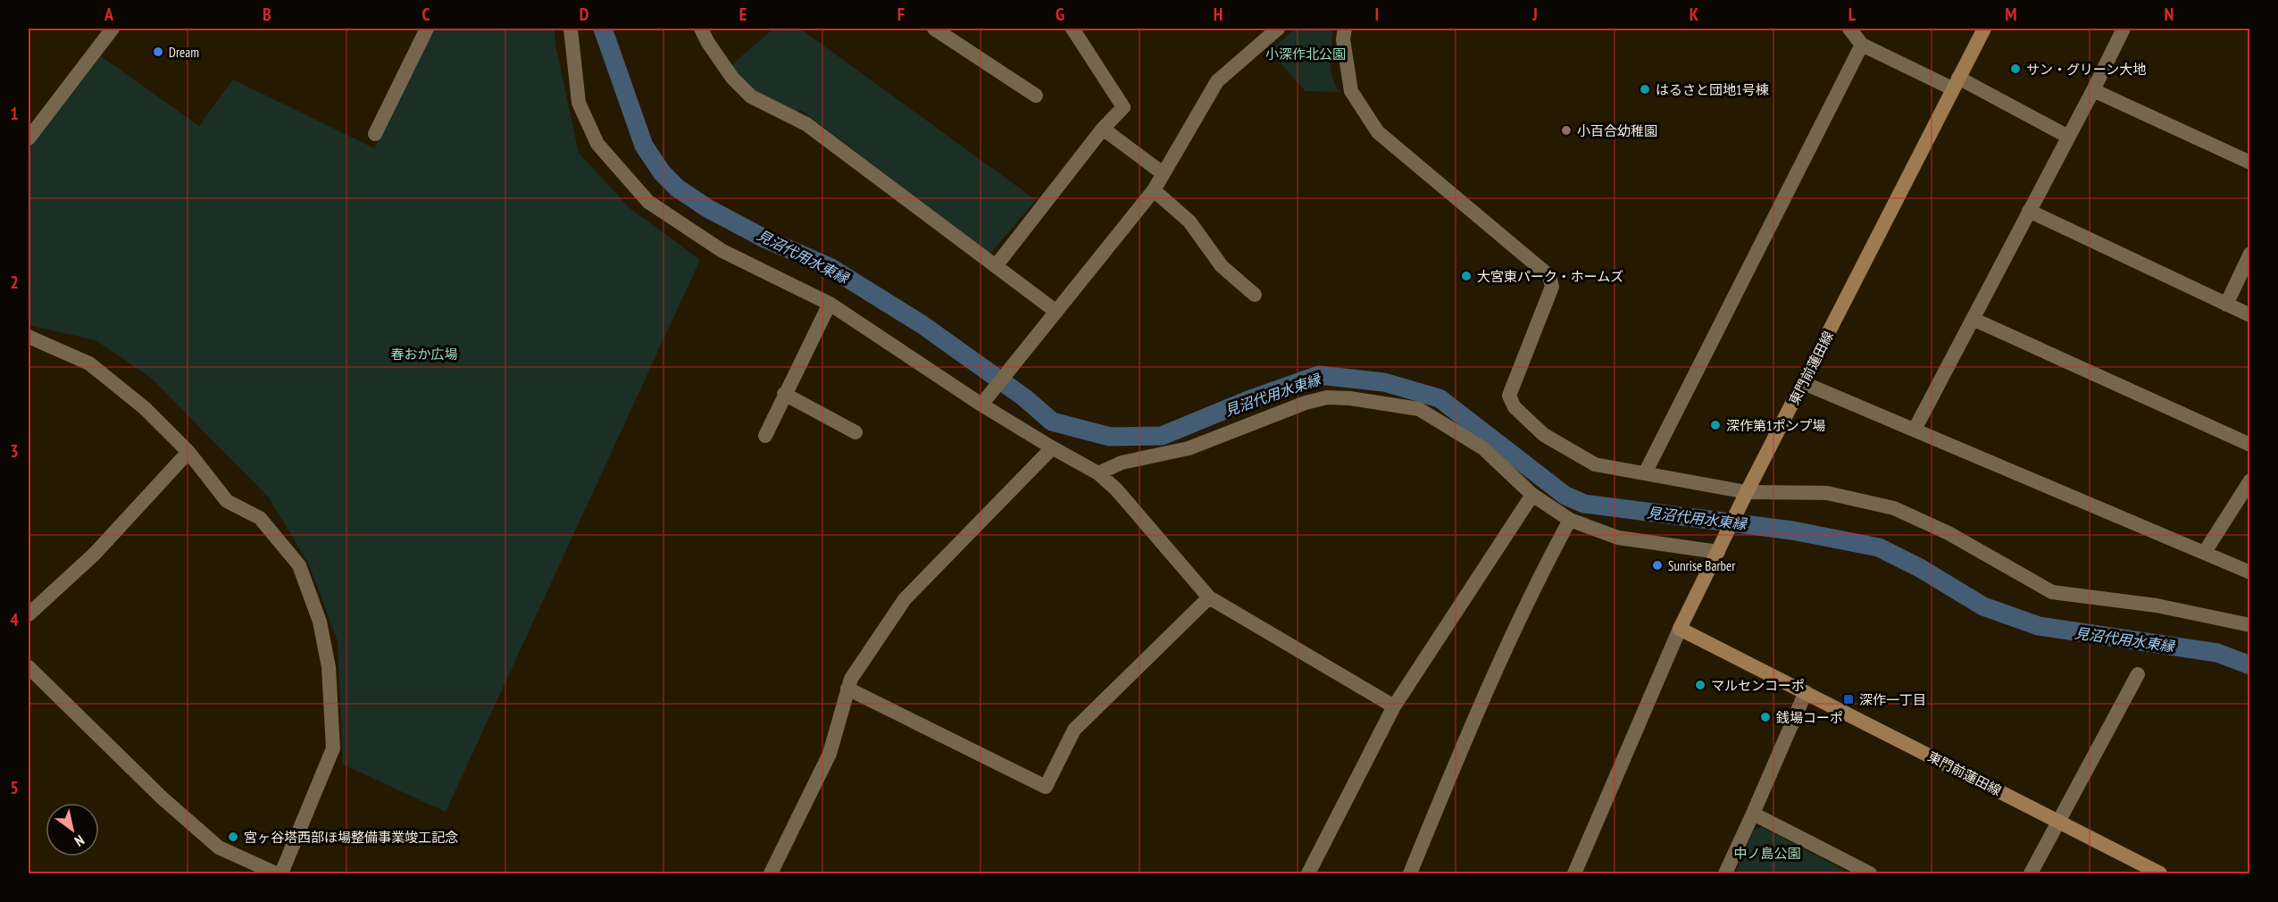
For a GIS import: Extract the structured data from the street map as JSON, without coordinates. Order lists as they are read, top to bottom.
{
  "streets": {
    "main road": ["東門前蓮田線"]
  },
  "water": ["見沼代用水東縁"],
  "parks": ["小深作北公園", "春おか広場", "中ノ島公園"],
  "places": {
    "other": [
      "Dream",
      "サン・グリーン大地",
      "はるさと団地1号棟",
      "小百合幼稚園",
      "大宮東パーク・ホームズ",
      "深作第1ポンプ場",
      "Sunrise Barber",
      "マルセンコーポ",
      "銭場コーポ",
      "宮ヶ谷塔西部ほ場整備事業竣工記念"
    ],
    "transit": ["深作一丁目"]
  },
  "north": "bottom right",
  "grid": {
    "columns": [
      "A",
      "B",
      "C",
      "D",
      "E",
      "F",
      "G",
      "H",
      "I",
      "J",
      "K",
      "L",
      "M",
      "N"
    ],
    "rows": [
      "1",
      "2",
      "3",
      "4",
      "5"
    ]
  }
}
